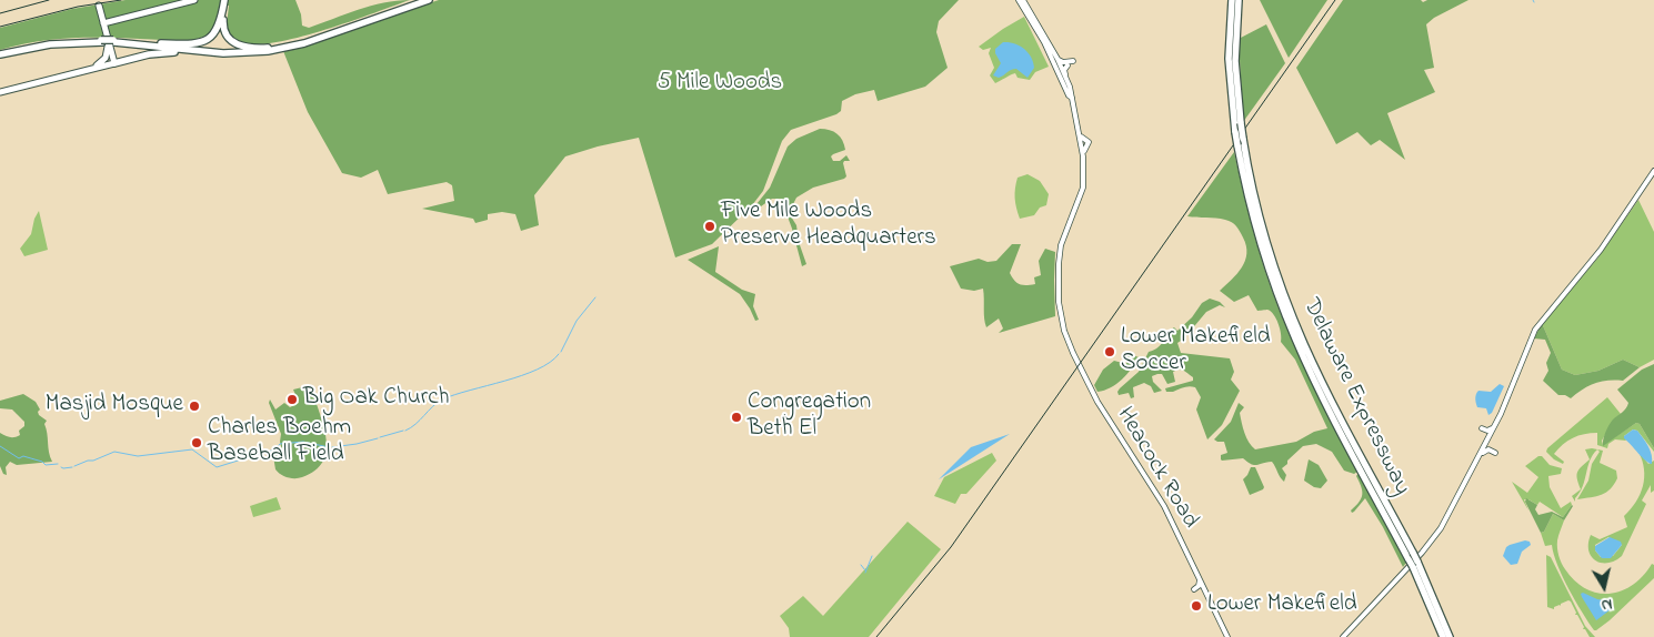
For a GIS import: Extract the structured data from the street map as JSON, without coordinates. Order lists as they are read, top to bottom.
{
  "streets": {
    "highway": ["Delaware Expressway"],
    "main road": ["Heacock Road"]
  },
  "parks": ["5 Mile Woods"],
  "places": [
    "Five Mile Woods Preserve Headquarters",
    "Lower Makefield Soccer",
    "Big Oak Church",
    "Masjid Mosque",
    "Congregation Beth El",
    "Charles Boehm Baseball Field",
    "Lower Makefield"
  ],
  "north": "bottom"
}
